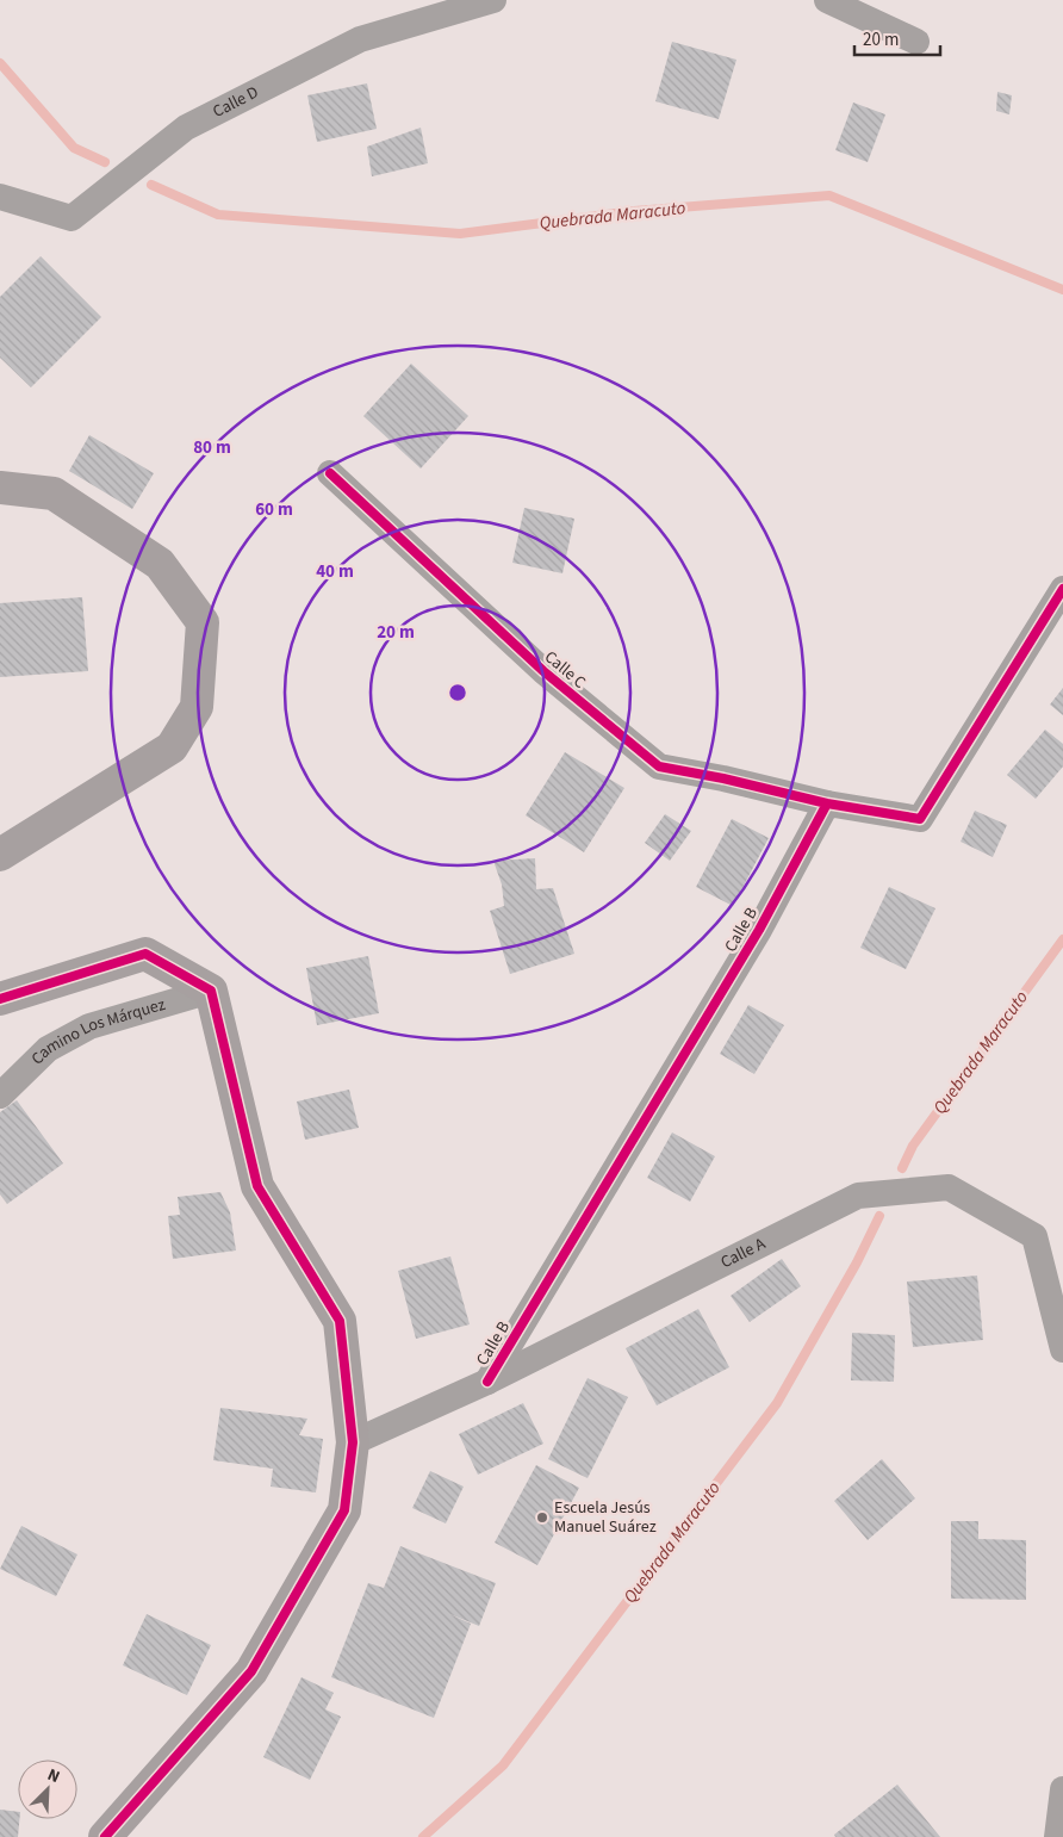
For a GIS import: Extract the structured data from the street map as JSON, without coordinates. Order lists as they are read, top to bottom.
{
  "streets": {
    "street": [
      "Calle D",
      "Calle C",
      "Calle B",
      "Camino Los Márquez",
      "Calle A"
    ]
  },
  "crossings": [
    ["Calle C", "Calle B"],
    ["Calle B", "Calle A"]
  ],
  "water": ["Quebrada Maracuto"],
  "places": ["Escuela Jesús Manuel Suárez"],
  "scale_bar": "20 m",
  "north": "top right",
  "rings": [
    "80 m",
    "60 m",
    "40 m",
    "20 m"
  ]
}
